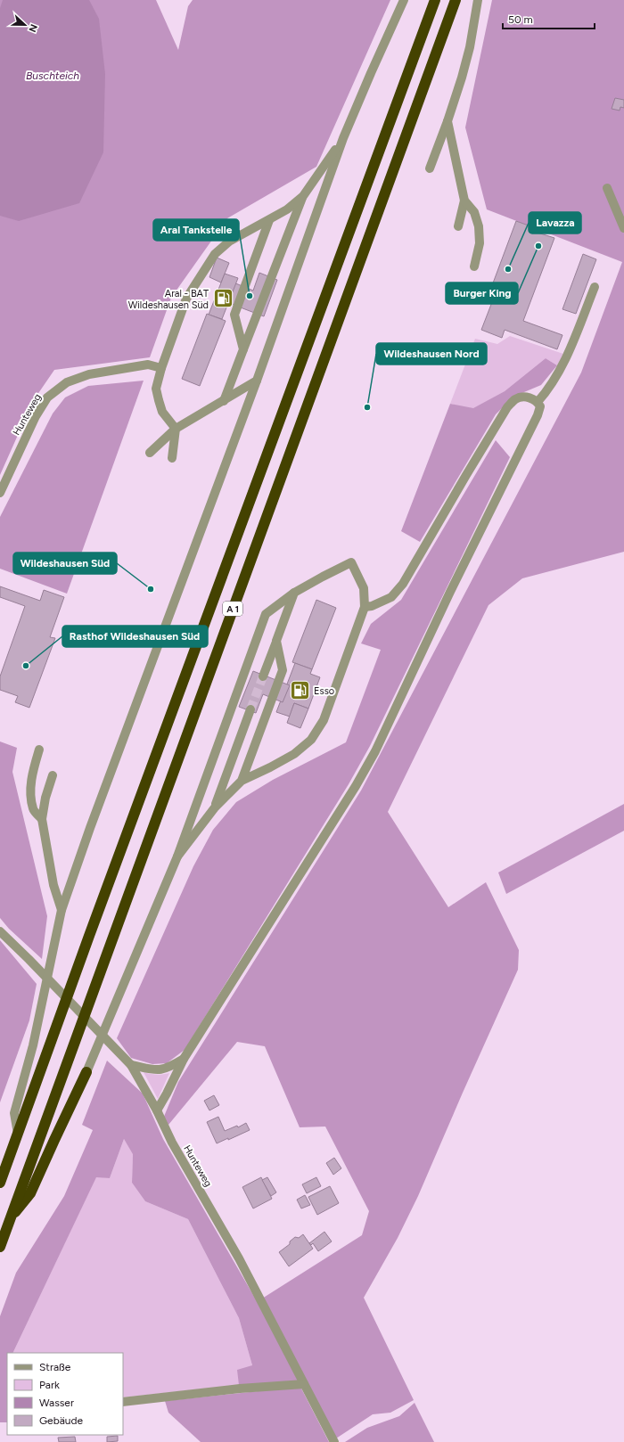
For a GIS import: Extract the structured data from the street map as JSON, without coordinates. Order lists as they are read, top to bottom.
{
  "streets": {
    "highway": ["A 1"],
    "street": ["Hunteweg"]
  },
  "water": ["Buschteich"],
  "places": {
    "other": [
      "Burger King",
      "Lavazza",
      "Aral Tankstelle",
      "Wildeshausen Nord",
      "Wildeshausen Süd",
      "Rasthof Wildeshausen Süd"
    ],
    "fuel station": ["Aral - BAT Wildeshausen Süd", "Esso"]
  },
  "legend": [
    "Straße",
    "Park",
    "Wasser",
    "Gebäude"
  ],
  "scale_bar": "50 m",
  "north": "right"
}
